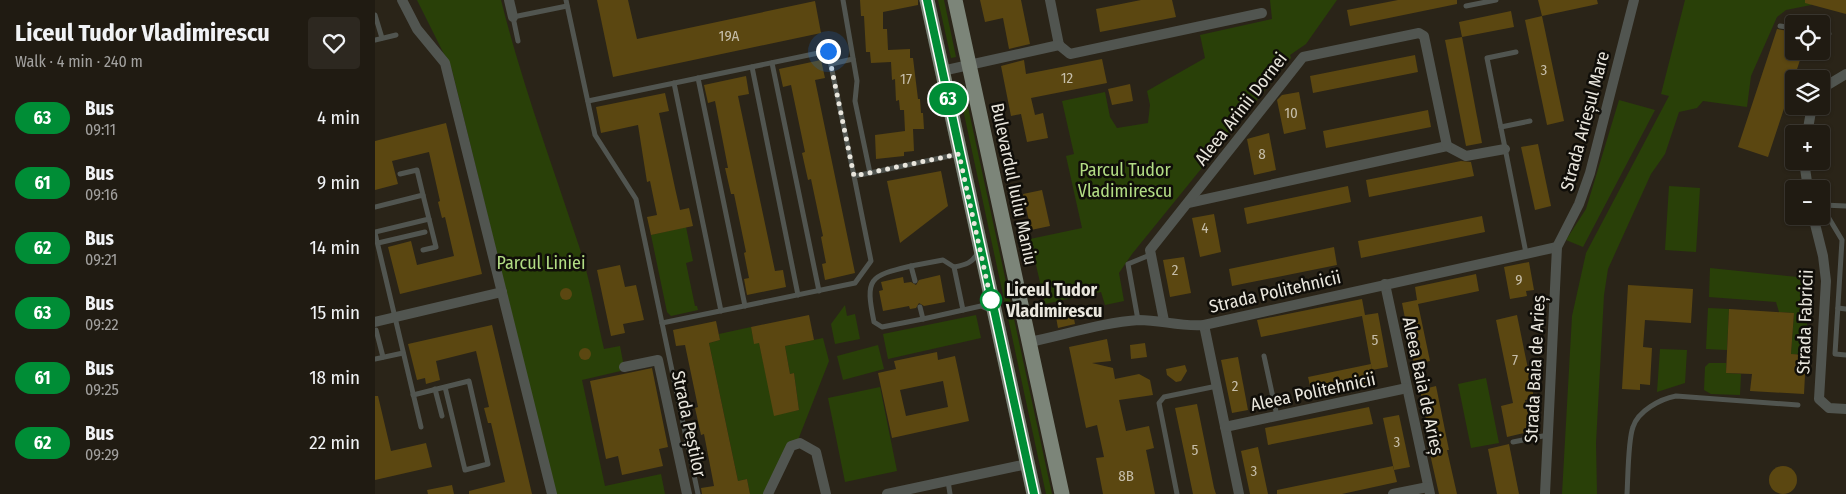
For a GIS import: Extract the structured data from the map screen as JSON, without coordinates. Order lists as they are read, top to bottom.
{
  "streets": {
    "main road": ["Bulevardul Iuliu Maniu"],
    "street": [
      "Aleea Arinii Dornei",
      "Strada Arieșul Mare",
      "Strada Politehnicii",
      "Strada Fabricii",
      "Strada Baia de Arieș",
      "Aleea Baia de Arieș",
      "Aleea Politehnicii",
      "Strada Peștilor"
    ]
  },
  "crossings": [
    ["Strada Arieșul Mare", "Strada Politehnicii"],
    ["Strada Arieșul Mare", "Strada Baia de Arieș"],
    ["Bulevardul Iuliu Maniu", "Strada Politehnicii"],
    ["Strada Politehnicii", "Strada Baia de Arieș"],
    ["Strada Politehnicii", "Aleea Baia de Arieș"],
    ["Aleea Baia de Arieș", "Aleea Politehnicii"]
  ],
  "parks": ["Parcul Tudor Vladimirescu", "Parcul Liniei"],
  "places": ["Liceul Tudor Vladimirescu"],
  "lines": ["bus line 63"],
  "house_numbers": [
    "19A",
    "3",
    "12",
    "17",
    "10",
    "8",
    "4",
    "2",
    "9",
    "5",
    "7",
    "2",
    "3",
    "5",
    "3",
    "8B"
  ],
  "page": {
    "heading": ["Liceul Tudor Vladimirescu", "Walk · 4 min · 240 m"],
    "on_map": "63",
    "map_buttons": ["+", "−"],
    "list": [
      {
        "mark": "63",
        "name": "Bus",
        "note": "09:11",
        "value": "4 min"
      },
      {
        "mark": "61",
        "name": "Bus",
        "note": "09:16",
        "value": "9 min"
      },
      {
        "mark": "62",
        "name": "Bus",
        "note": "09:21",
        "value": "14 min"
      },
      {
        "mark": "63",
        "name": "Bus",
        "note": "09:22",
        "value": "15 min"
      },
      {
        "mark": "61",
        "name": "Bus",
        "note": "09:25",
        "value": "18 min"
      },
      {
        "mark": "62",
        "name": "Bus",
        "note": "09:29",
        "value": "22 min"
      }
    ]
  }
}
